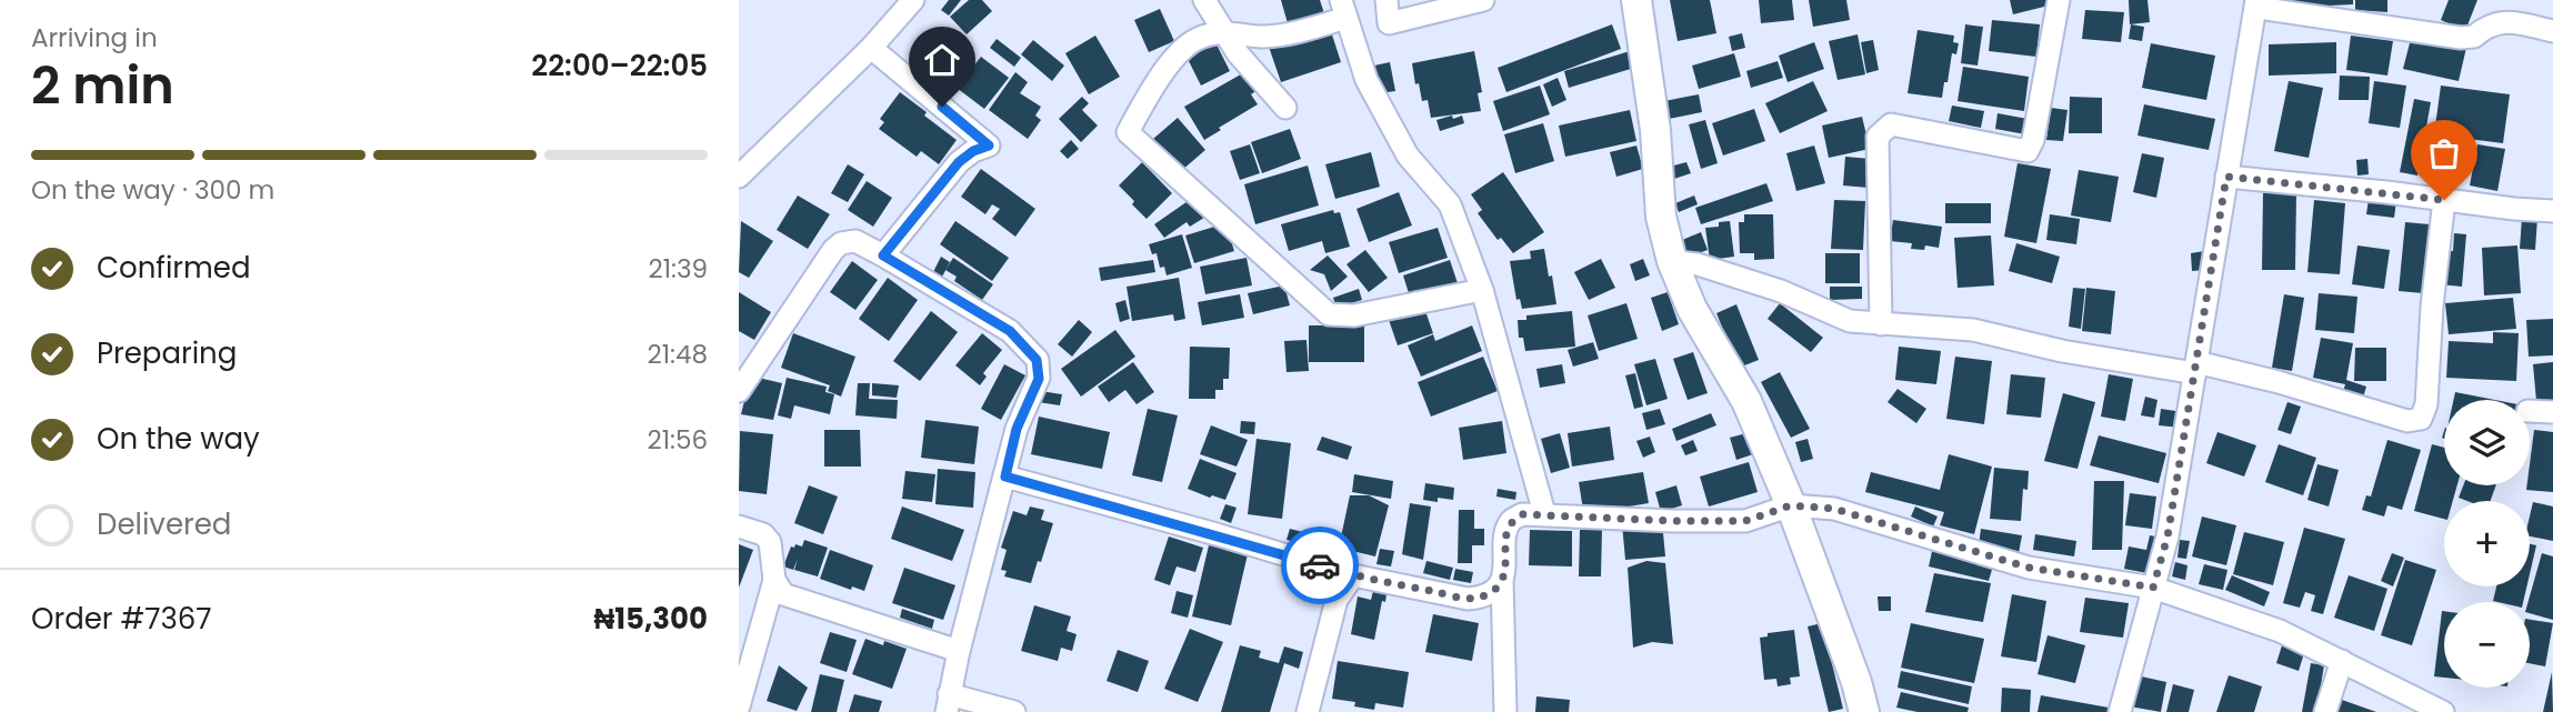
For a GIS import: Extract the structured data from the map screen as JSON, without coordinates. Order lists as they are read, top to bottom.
{
  "page": {
    "heading": ["2 min", "Arriving in", "22:00–22:05"],
    "panel": ["Order #7367", "₦15,300"],
    "bar": "On the way · 300 m",
    "list": [
      ["Confirmed", "21:39"],
      ["Preparing", "21:48"],
      ["On the way", "21:56"],
      "Delivered"
    ],
    "map_buttons": ["+", "−"]
  }
}
